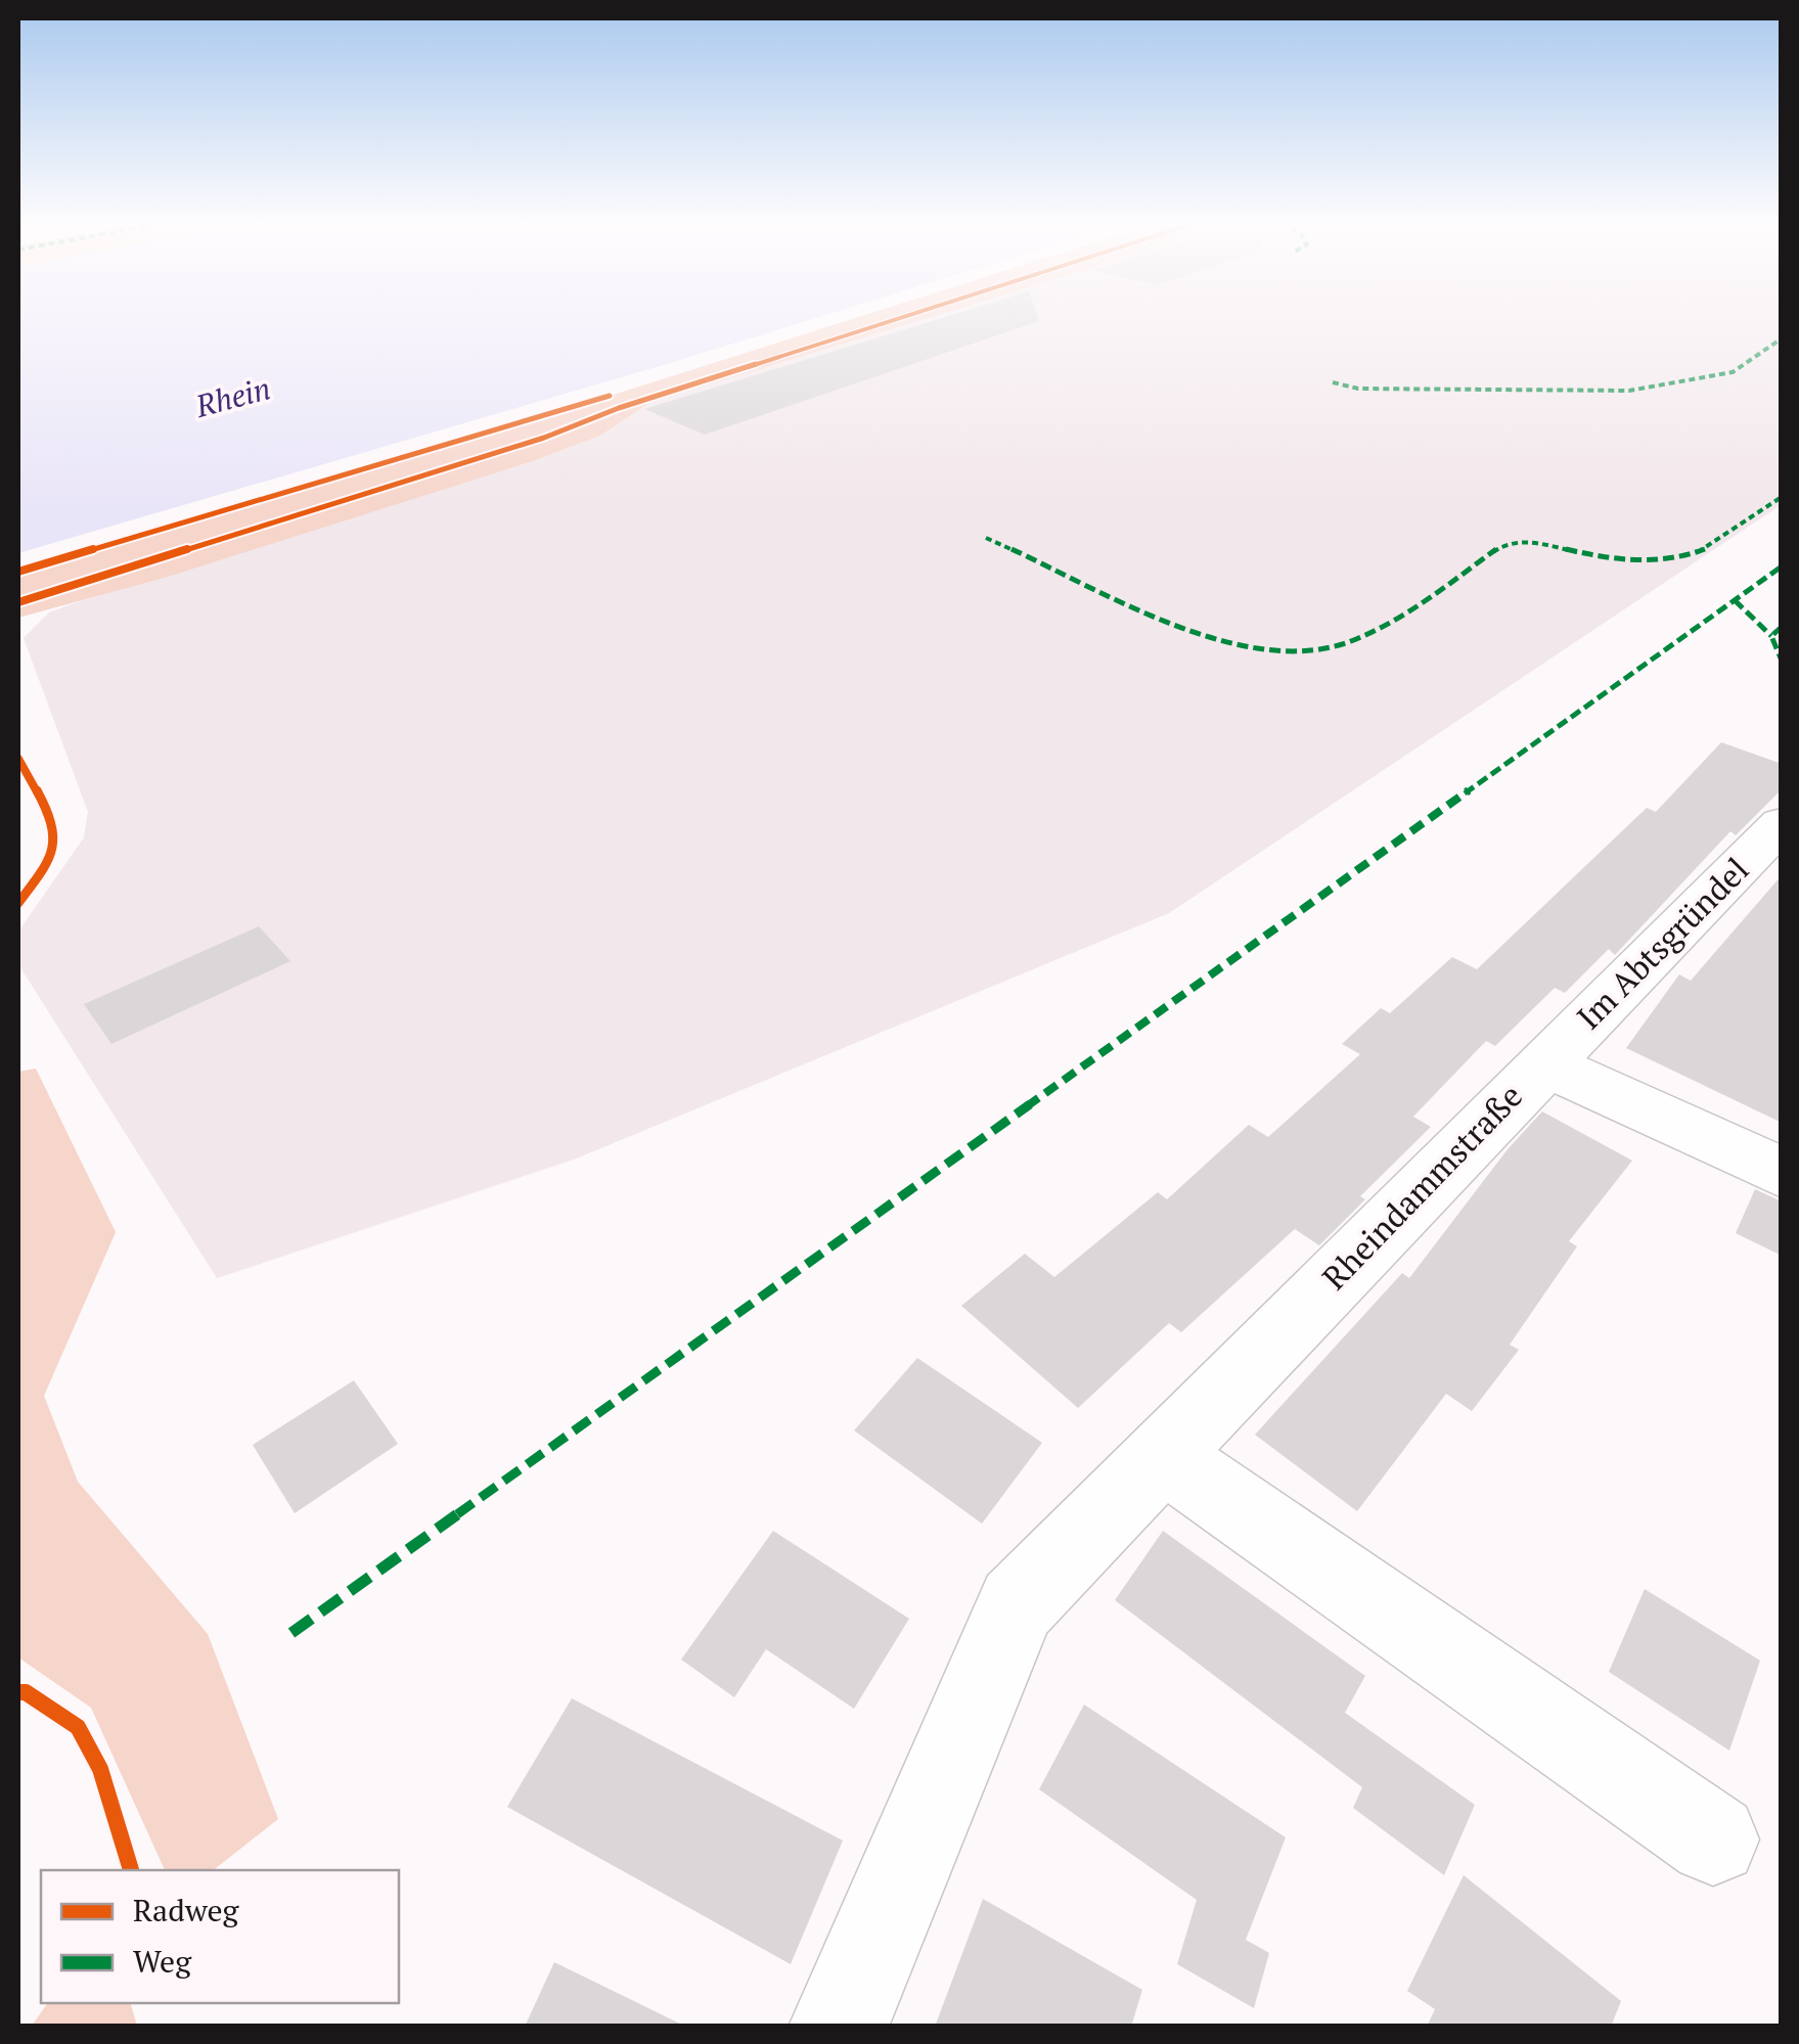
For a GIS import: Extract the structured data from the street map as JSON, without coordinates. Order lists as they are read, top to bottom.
{
  "streets": {
    "street": ["Im Abtsgründel", "Rheindammstraße"]
  },
  "crossings": [
    ["Im Abtsgründel", "Rheindammstraße"]
  ],
  "water": ["Rhein"],
  "legend": ["Radweg", "Weg"]
}
